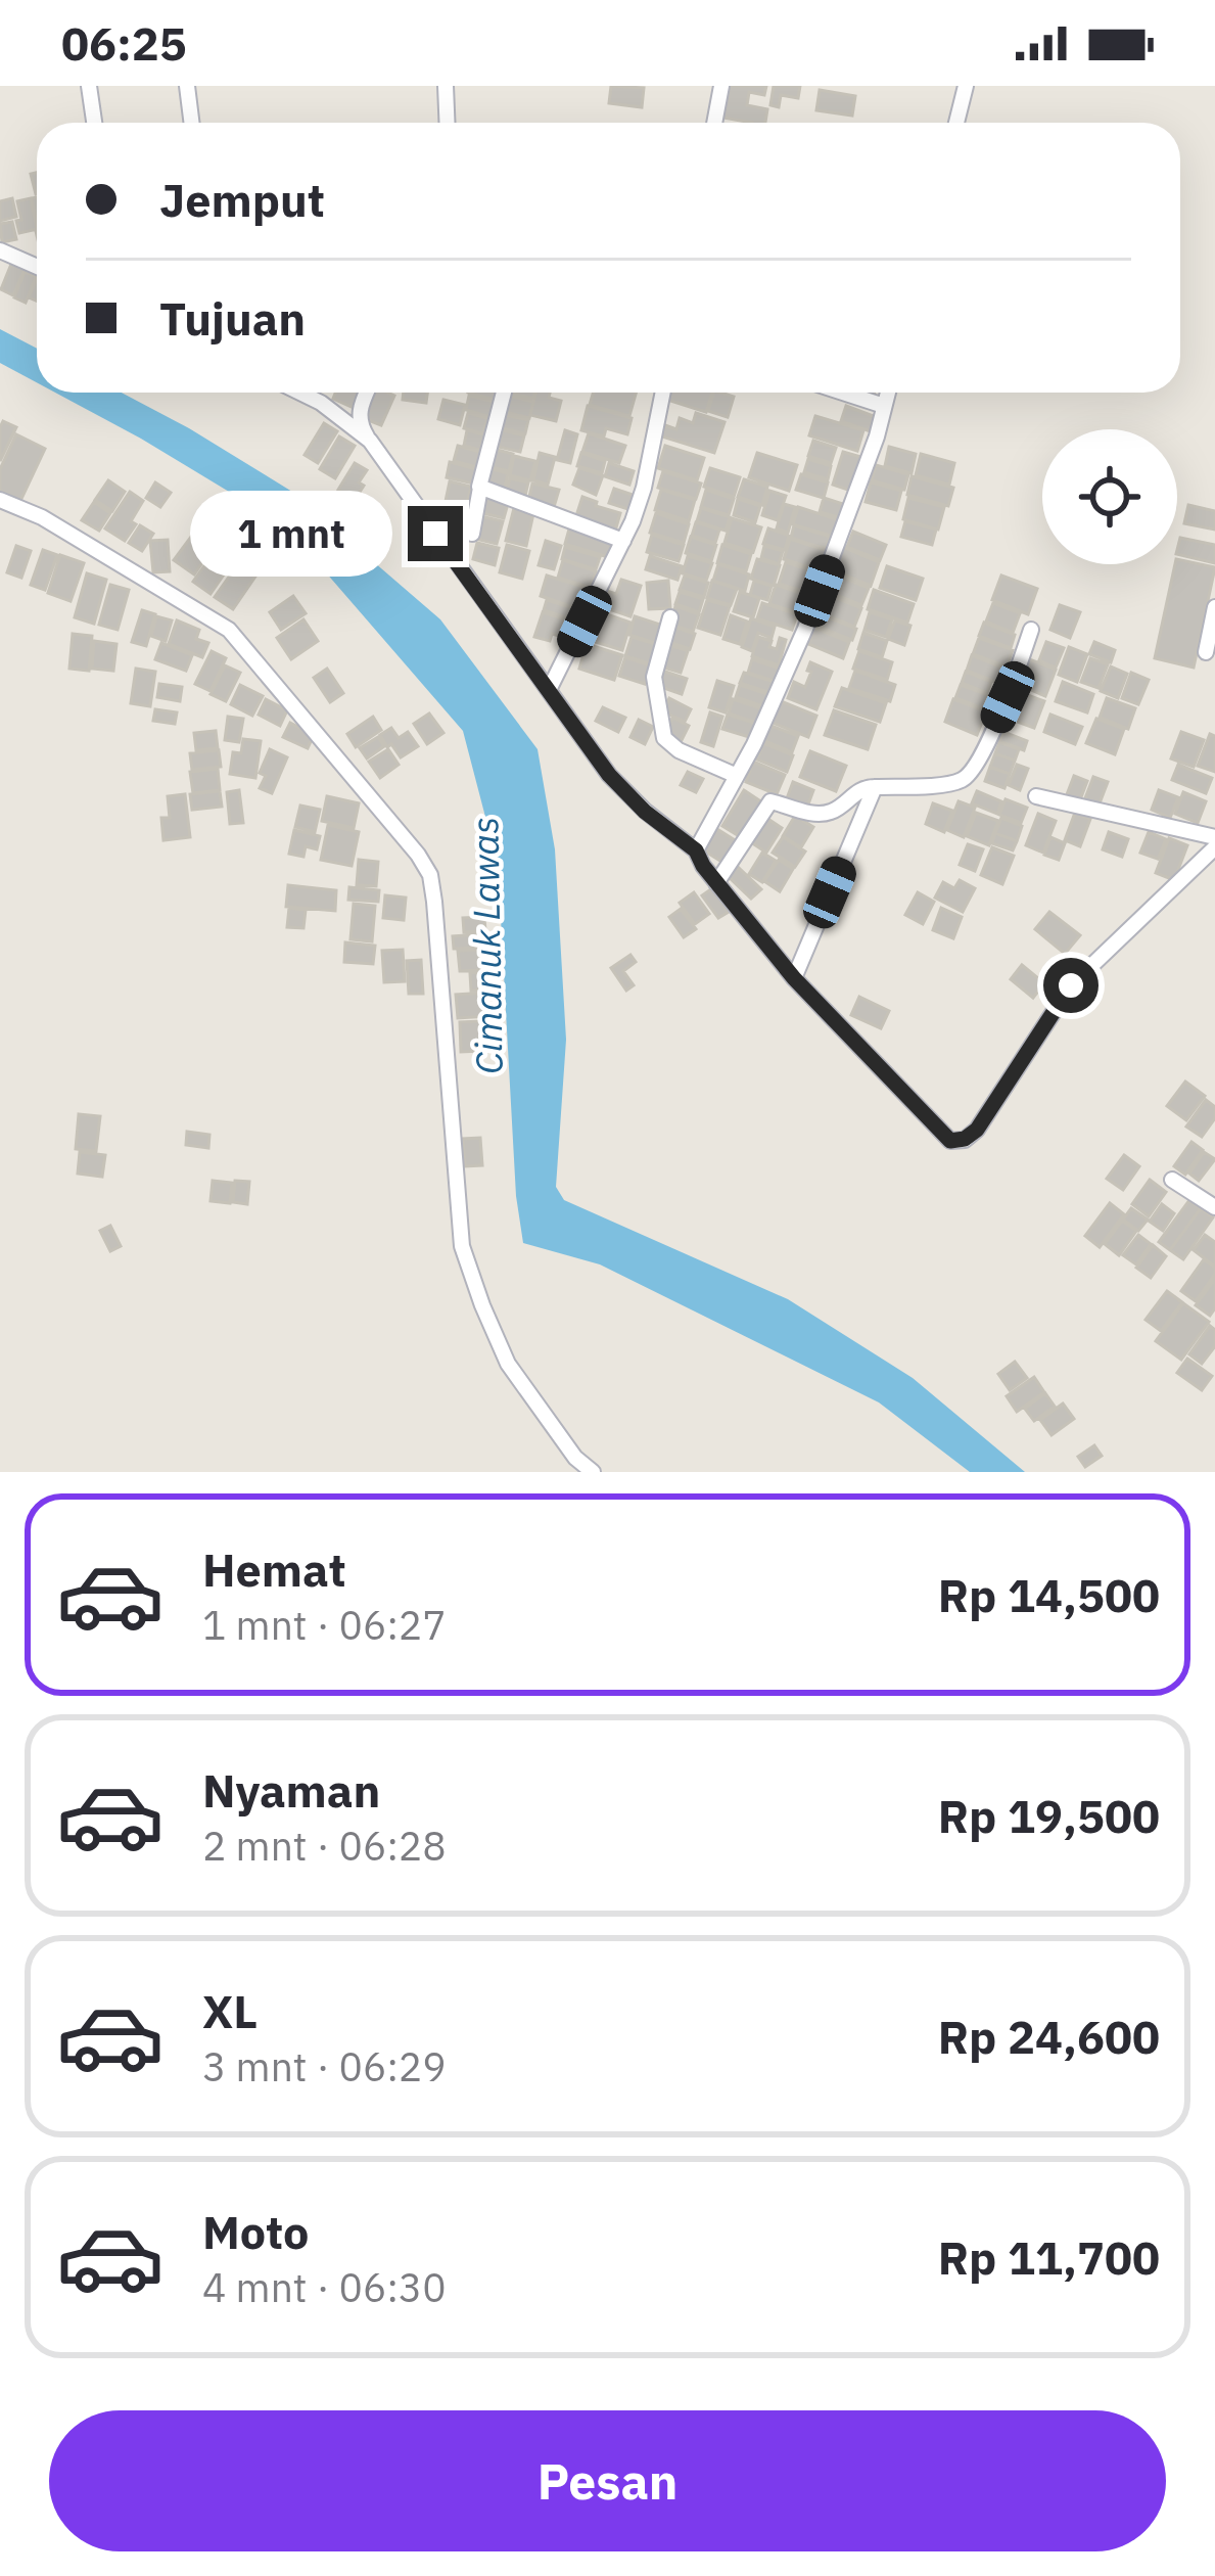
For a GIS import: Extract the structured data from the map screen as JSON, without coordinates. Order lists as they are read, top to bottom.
{
  "water": ["Cimanuk Lawas"],
  "page": {
    "status": "06:25",
    "banner": ["Jemput", "Tujuan"],
    "bubble": "1 mnt",
    "list": [
      {
        "name": "Hemat",
        "note": "1 mnt · 06:27",
        "value": "Rp 14,500"
      },
      {
        "name": "Nyaman",
        "note": "2 mnt · 06:28",
        "value": "Rp 19,500"
      },
      {
        "name": "XL",
        "note": "3 mnt · 06:29",
        "value": "Rp 24,600"
      },
      {
        "name": "Moto",
        "note": "4 mnt · 06:30",
        "value": "Rp 11,700"
      }
    ],
    "buttons": "Pesan"
  }
}
